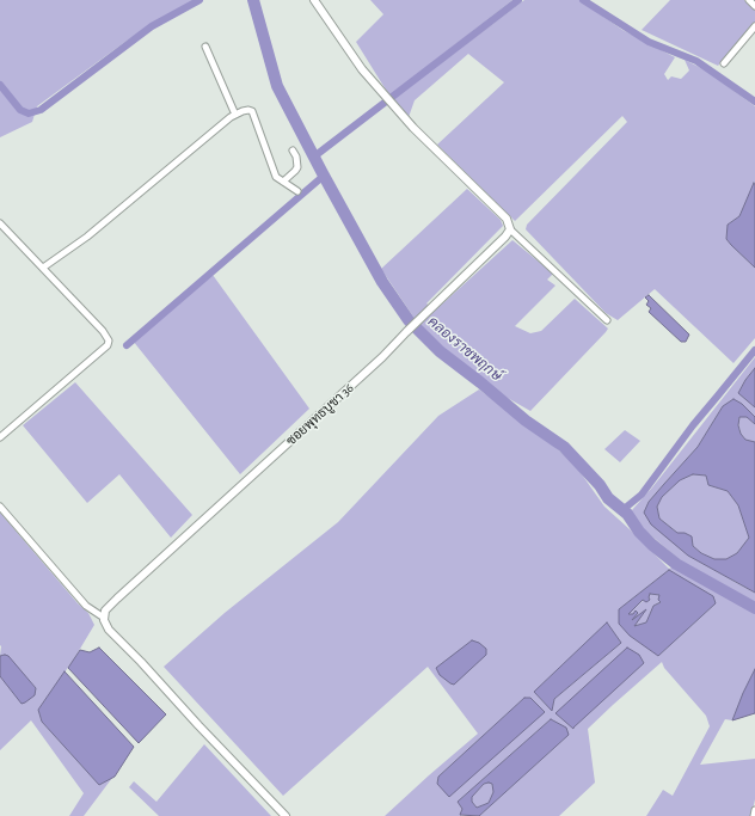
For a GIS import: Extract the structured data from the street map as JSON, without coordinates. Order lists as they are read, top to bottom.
{
  "streets": {
    "street": ["ซอยพุทธบูชา 36"]
  },
  "water": ["คลองราชพฤกษ์"]
}
